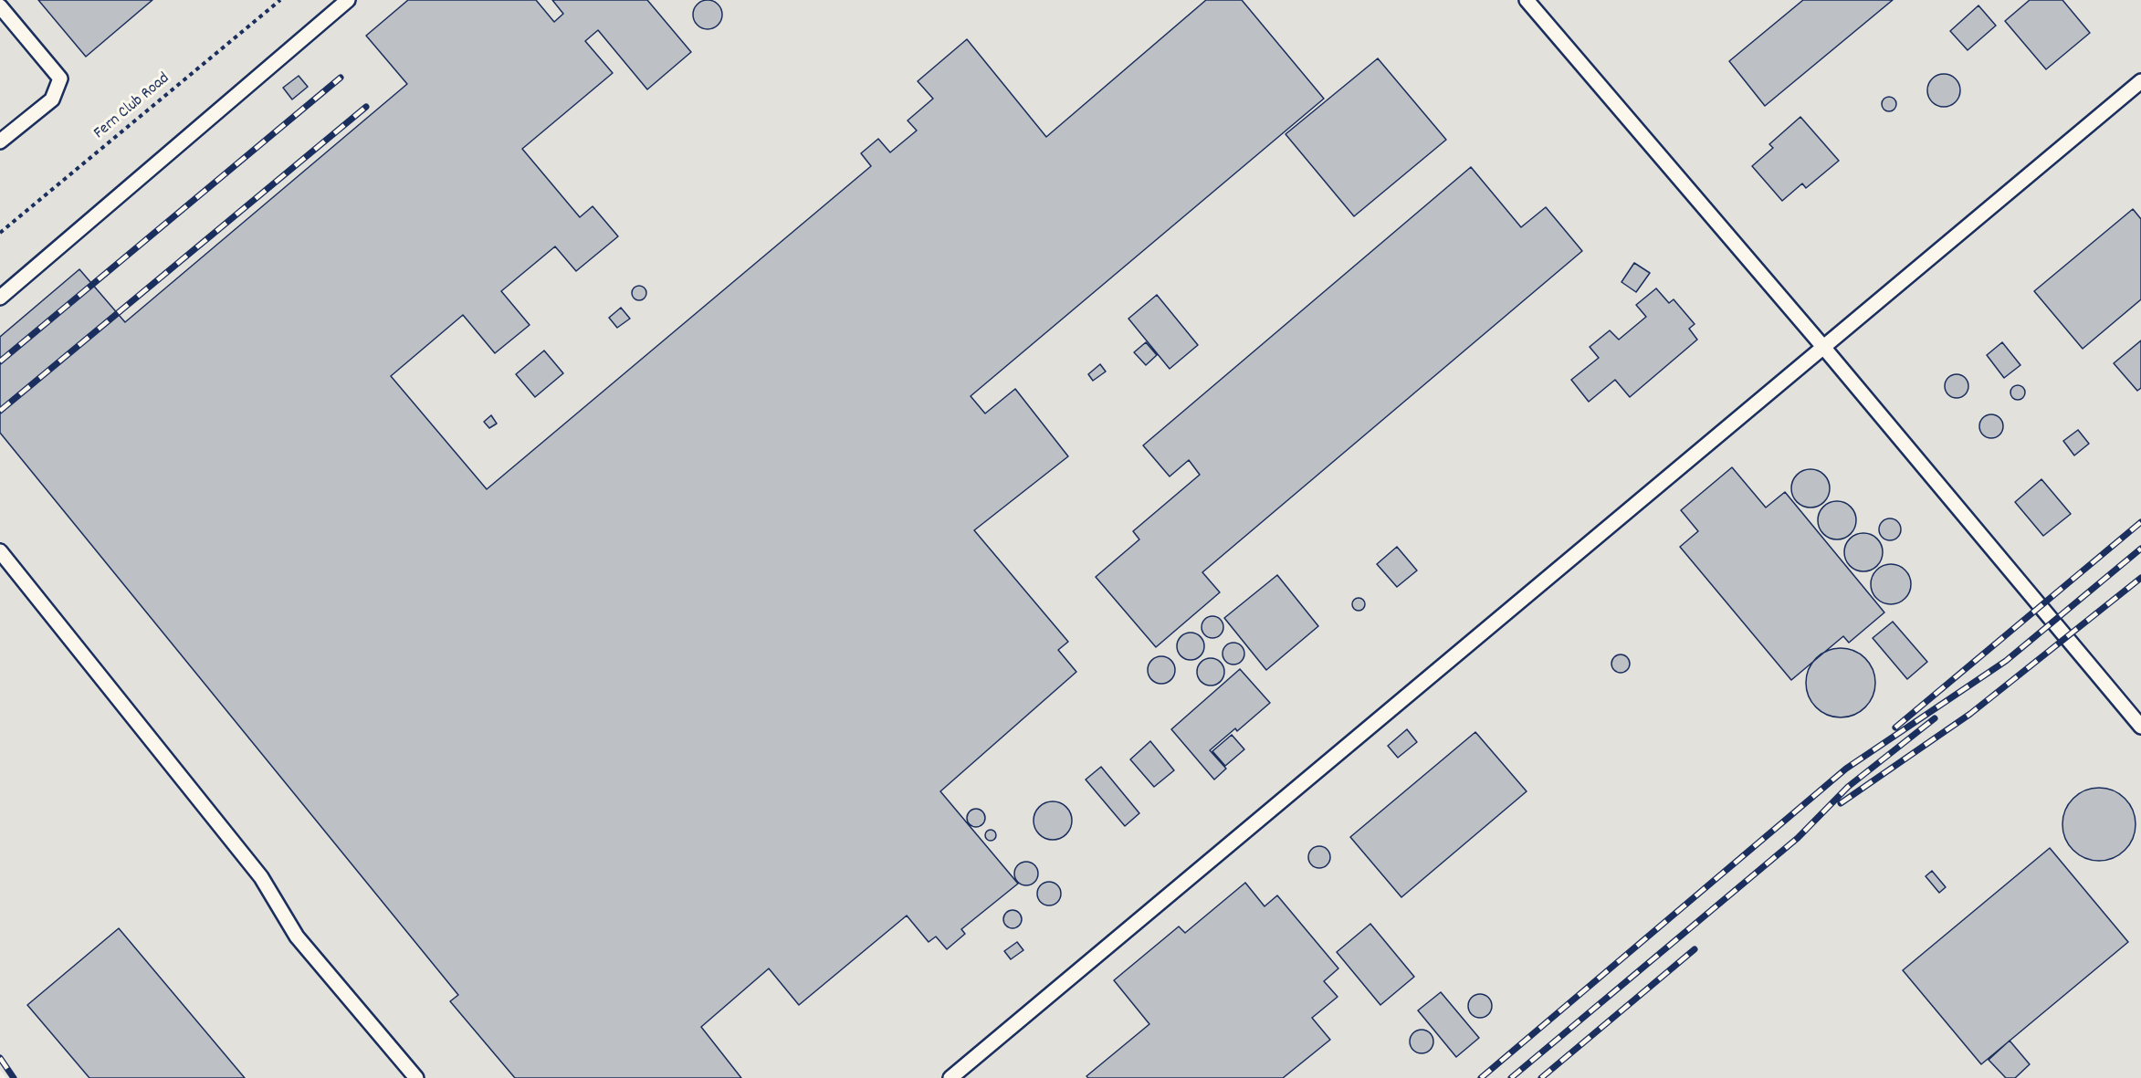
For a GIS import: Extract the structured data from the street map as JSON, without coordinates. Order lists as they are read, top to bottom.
{
  "streets": {
    "path": ["Fern Club Road"]
  }
}
